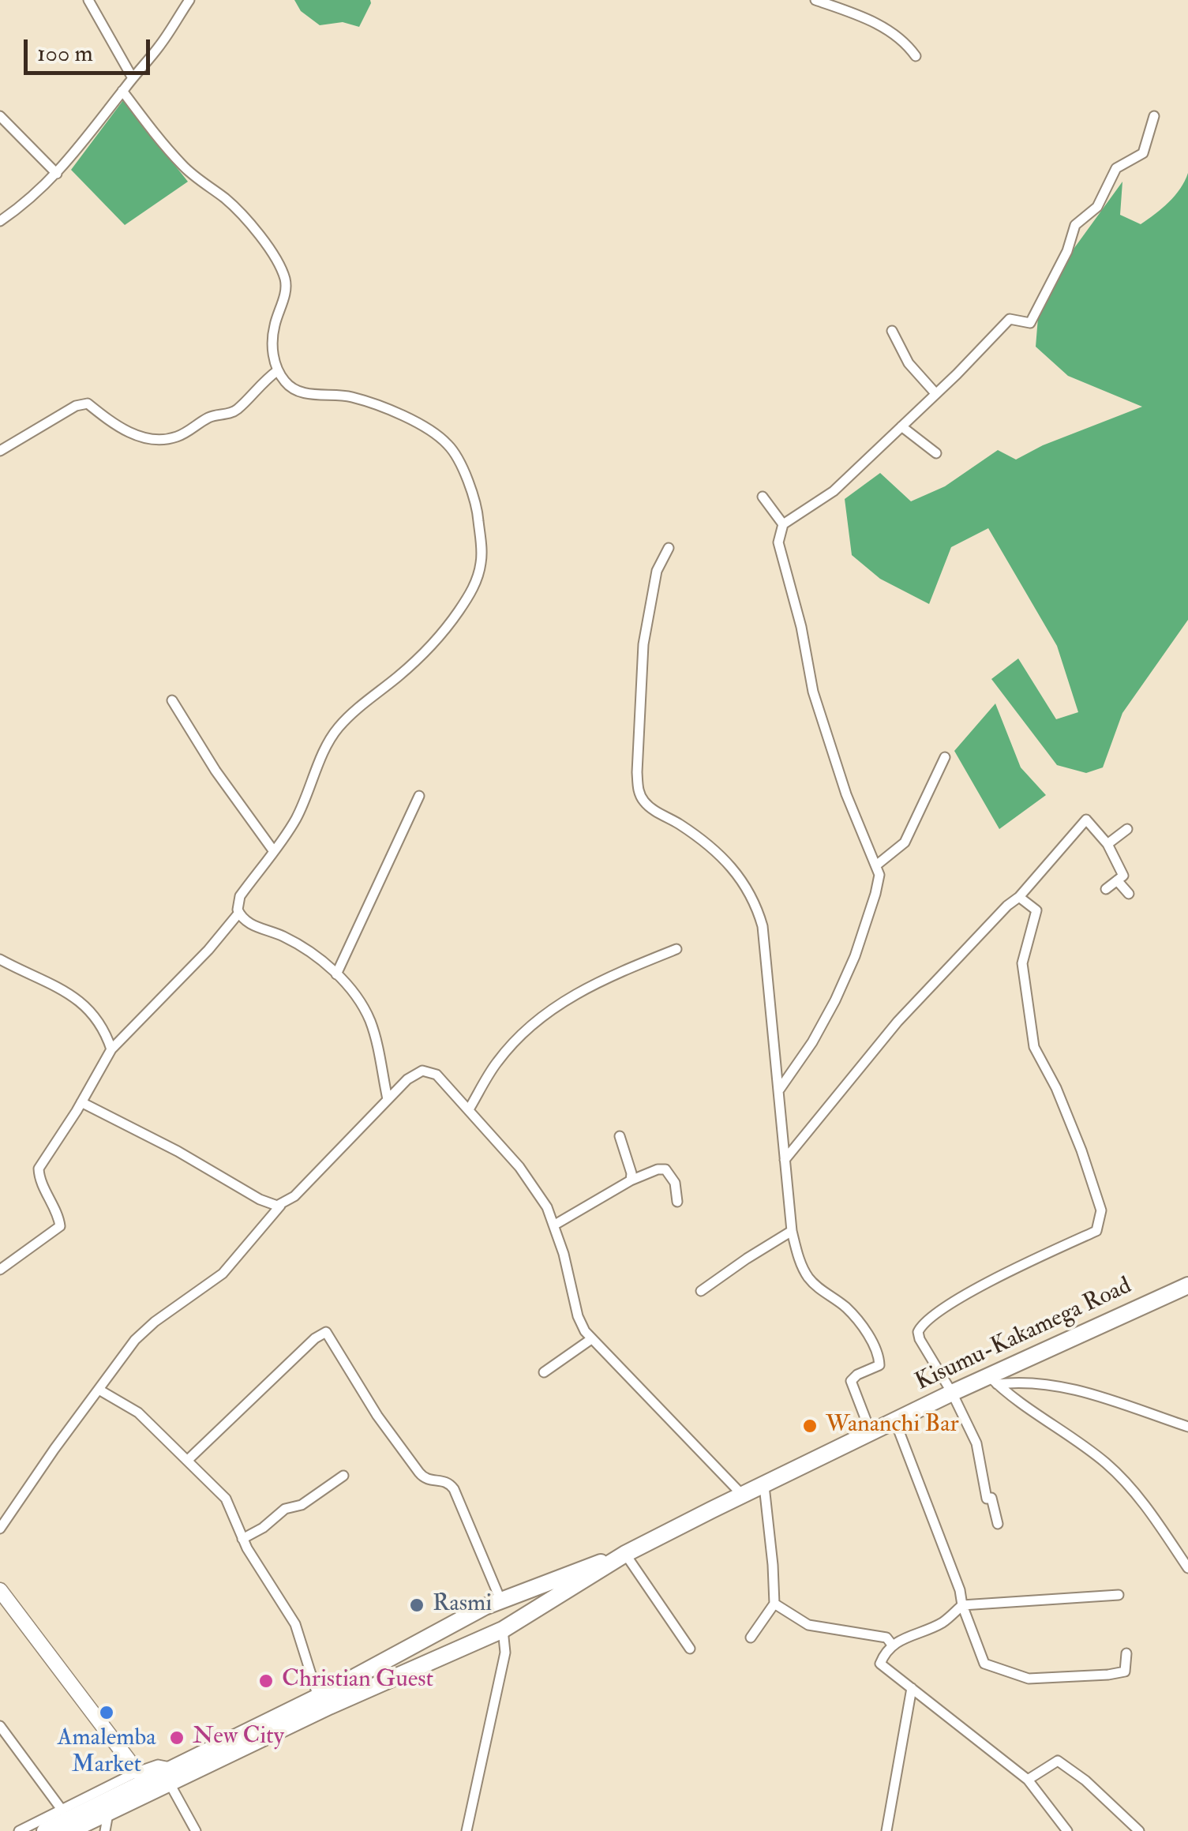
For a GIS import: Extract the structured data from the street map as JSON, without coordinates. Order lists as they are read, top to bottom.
{
  "streets": {
    "highway": ["Kisumu-Kakamega Road"]
  },
  "places": [
    "Wananchi Bar",
    "Rasmi",
    "Christian Guest",
    "Amalemba Market",
    "New City"
  ],
  "scale_bar": "100 m"
}
